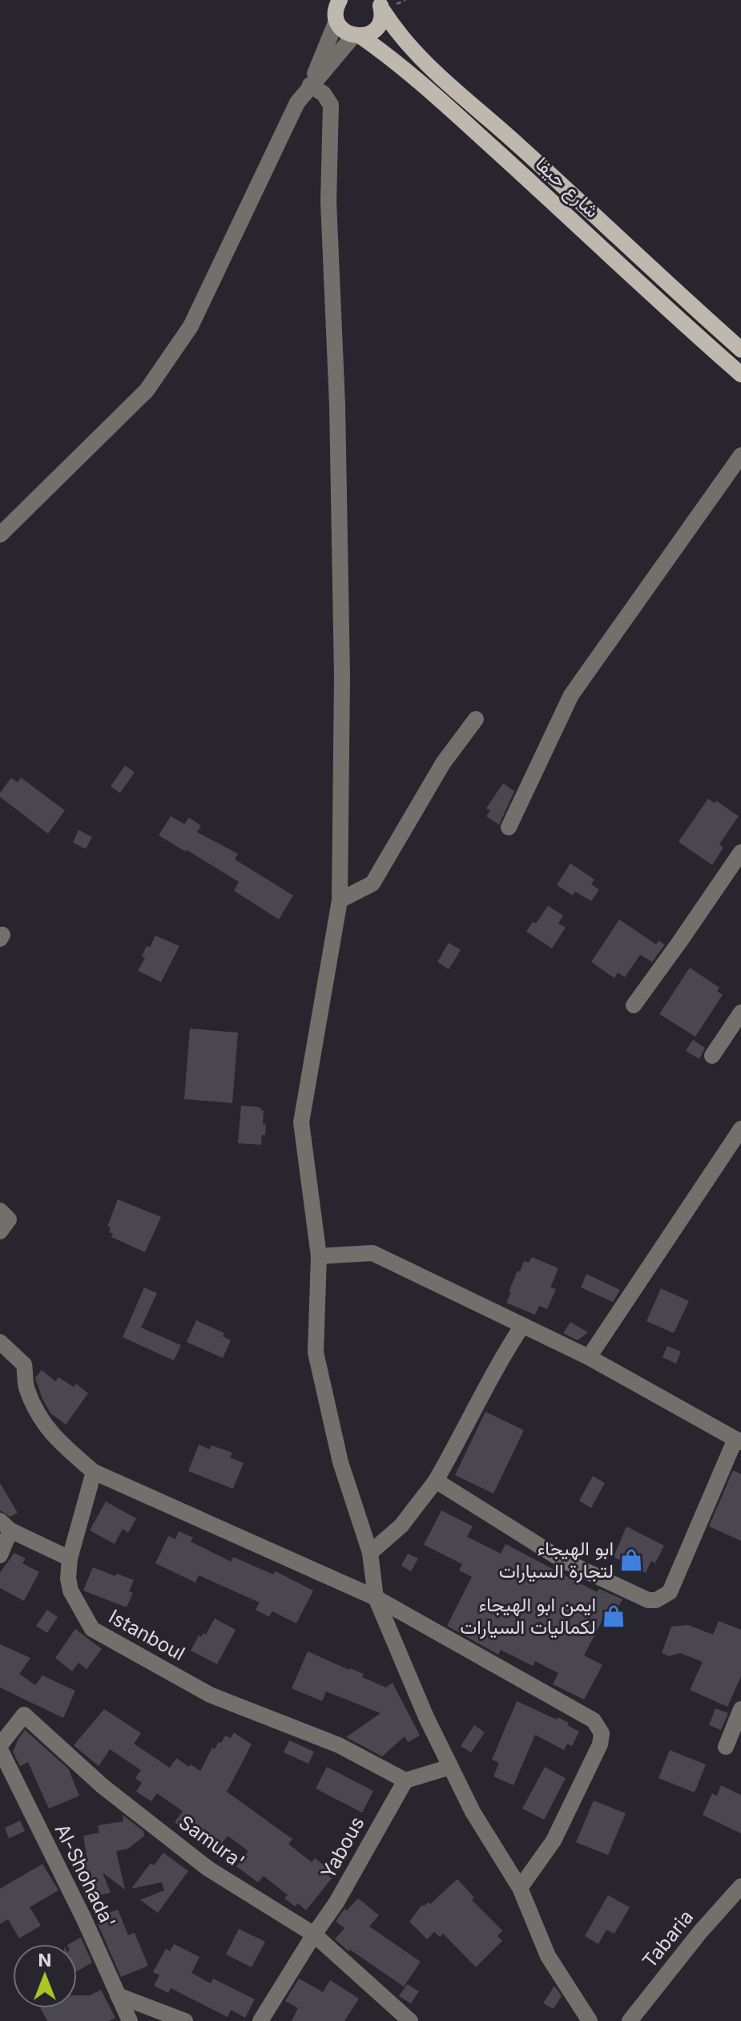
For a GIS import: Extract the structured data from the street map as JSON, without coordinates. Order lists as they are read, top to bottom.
{
  "streets": {
    "main road": ["شارع حيفا"],
    "street": [
      "Istanboul",
      "Samura'",
      "Yabous",
      "Al-Shohada'",
      "Tabaria"
    ]
  },
  "crossings": [
    ["Istanboul", "Yabous"],
    ["Samura'", "Yabous"],
    ["Samura'", "Al-Shohada'"]
  ],
  "places": {
    "shop": ["ابو الهيجاء لتجارة السيارات", "ايمن ابو الهيجاء لكماليات السيارات"]
  },
  "north": "top"
}
